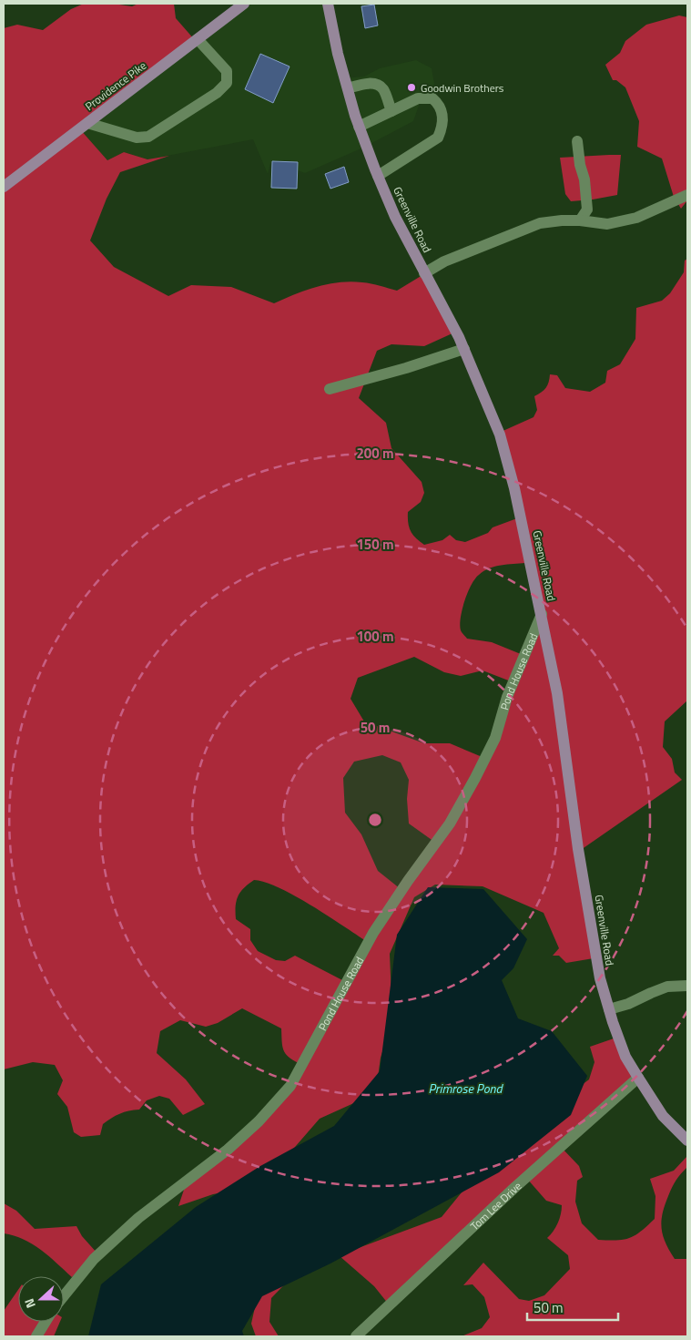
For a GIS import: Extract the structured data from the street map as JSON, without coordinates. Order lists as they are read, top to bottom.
{
  "streets": {
    "main road": ["Providence Pike", "Greenville Road"],
    "street": ["Pond House Road", "Tom Lee Drive"]
  },
  "crossings": [
    ["Greenville Road", "Pond House Road"],
    ["Greenville Road", "Tom Lee Drive"]
  ],
  "water": ["Primrose Pond"],
  "places": ["Goodwin Brothers"],
  "scale_bar": "50 m",
  "north": "left",
  "rings": [
    "200 m",
    "150 m",
    "100 m",
    "50 m"
  ]
}
